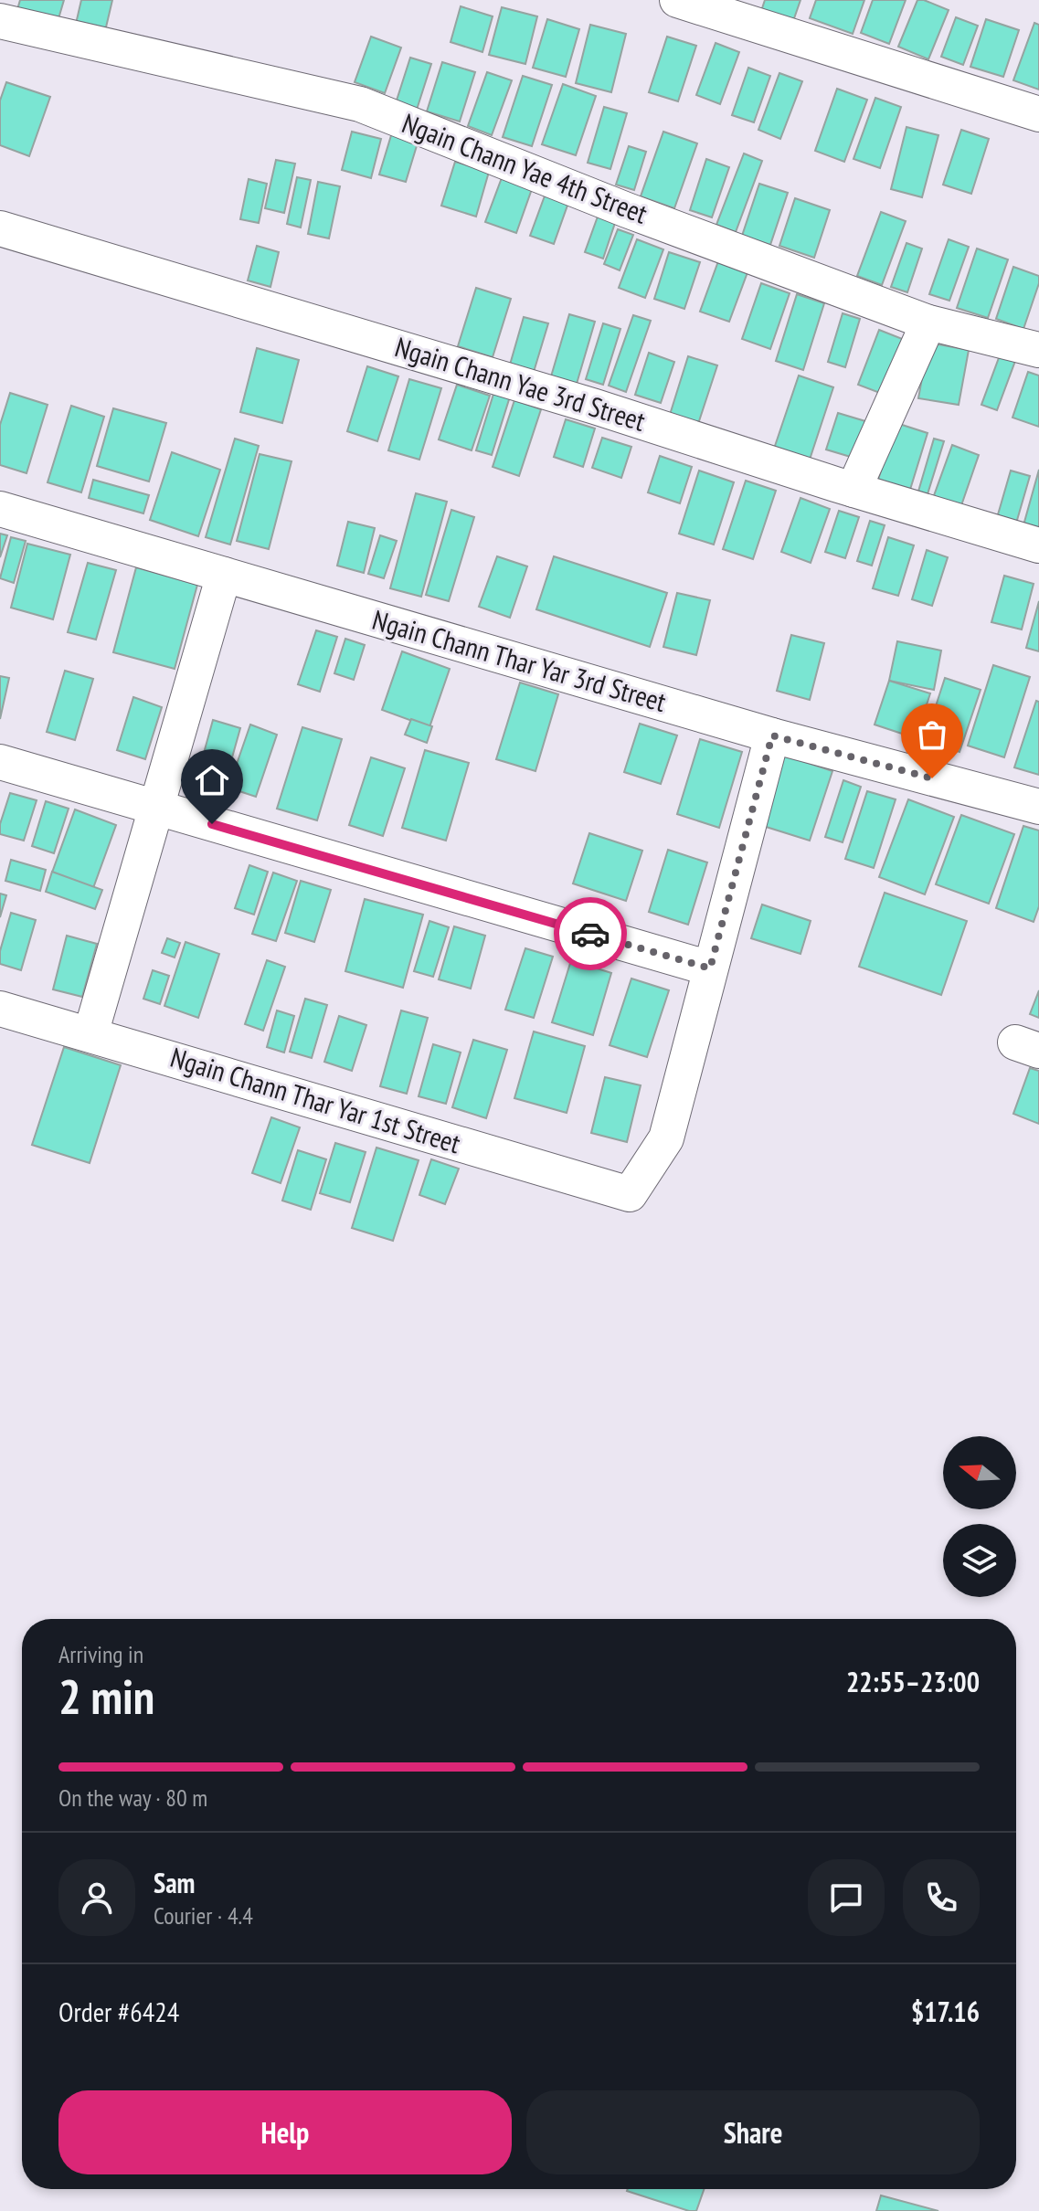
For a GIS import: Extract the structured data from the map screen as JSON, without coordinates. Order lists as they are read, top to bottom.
{
  "streets": {
    "street": [
      "Ngain Chann Yae 4th Street",
      "Ngain Chann Yae 3rd Street",
      "Ngain Chann Thar Yar 3rd Street",
      "Ngain Chann Thar Yar 1st Street"
    ]
  },
  "north": "left",
  "page": {
    "heading": ["2 min", "Arriving in", "22:55–23:00"],
    "panel": [
      "Sam",
      "Courier · 4.4",
      "Order #6424",
      "$17.16"
    ],
    "bar": "On the way · 80 m",
    "buttons": ["Help", "Share"]
  }
}
